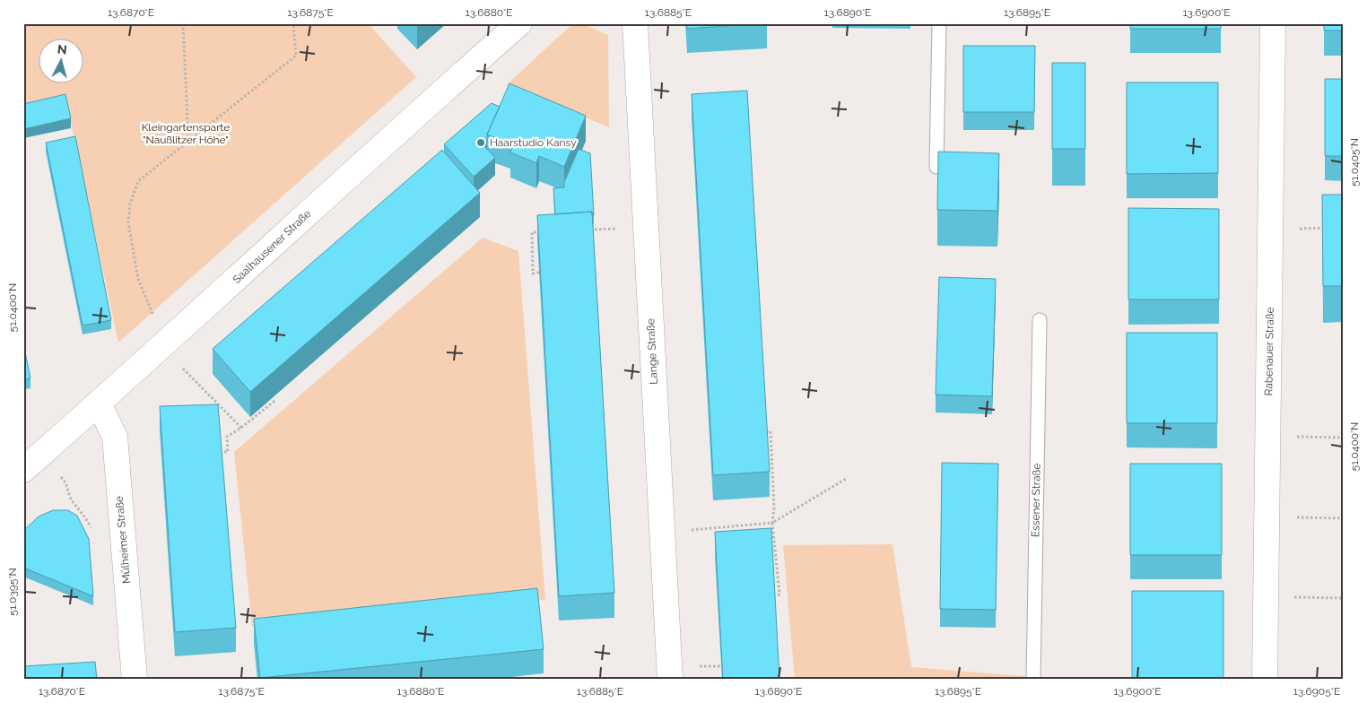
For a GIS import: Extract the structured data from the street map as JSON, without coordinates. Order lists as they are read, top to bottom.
{
  "streets": {
    "street": [
      "Saalhausener Straße",
      "Lange Straße",
      "Rabenauer Straße",
      "Mülheimer Straße"
    ],
    "lane": ["Essener Straße"]
  },
  "crossings": [
    ["Saalhausener Straße", "Mülheimer Straße"]
  ],
  "parks": ["Kleingartensparte \"Naußlitzer Höhe\""],
  "places": ["Haarstudio Kansy"],
  "north": "top",
  "coordinates": [
    "13.6870°E",
    "13.6875°E",
    "13.6880°E",
    "13.6885°E",
    "13.6890°E",
    "13.6895°E",
    "13.6900°E",
    "51.0405°N",
    "51.0400°N",
    "51.0395°N",
    "13.6905°E"
  ]
}
